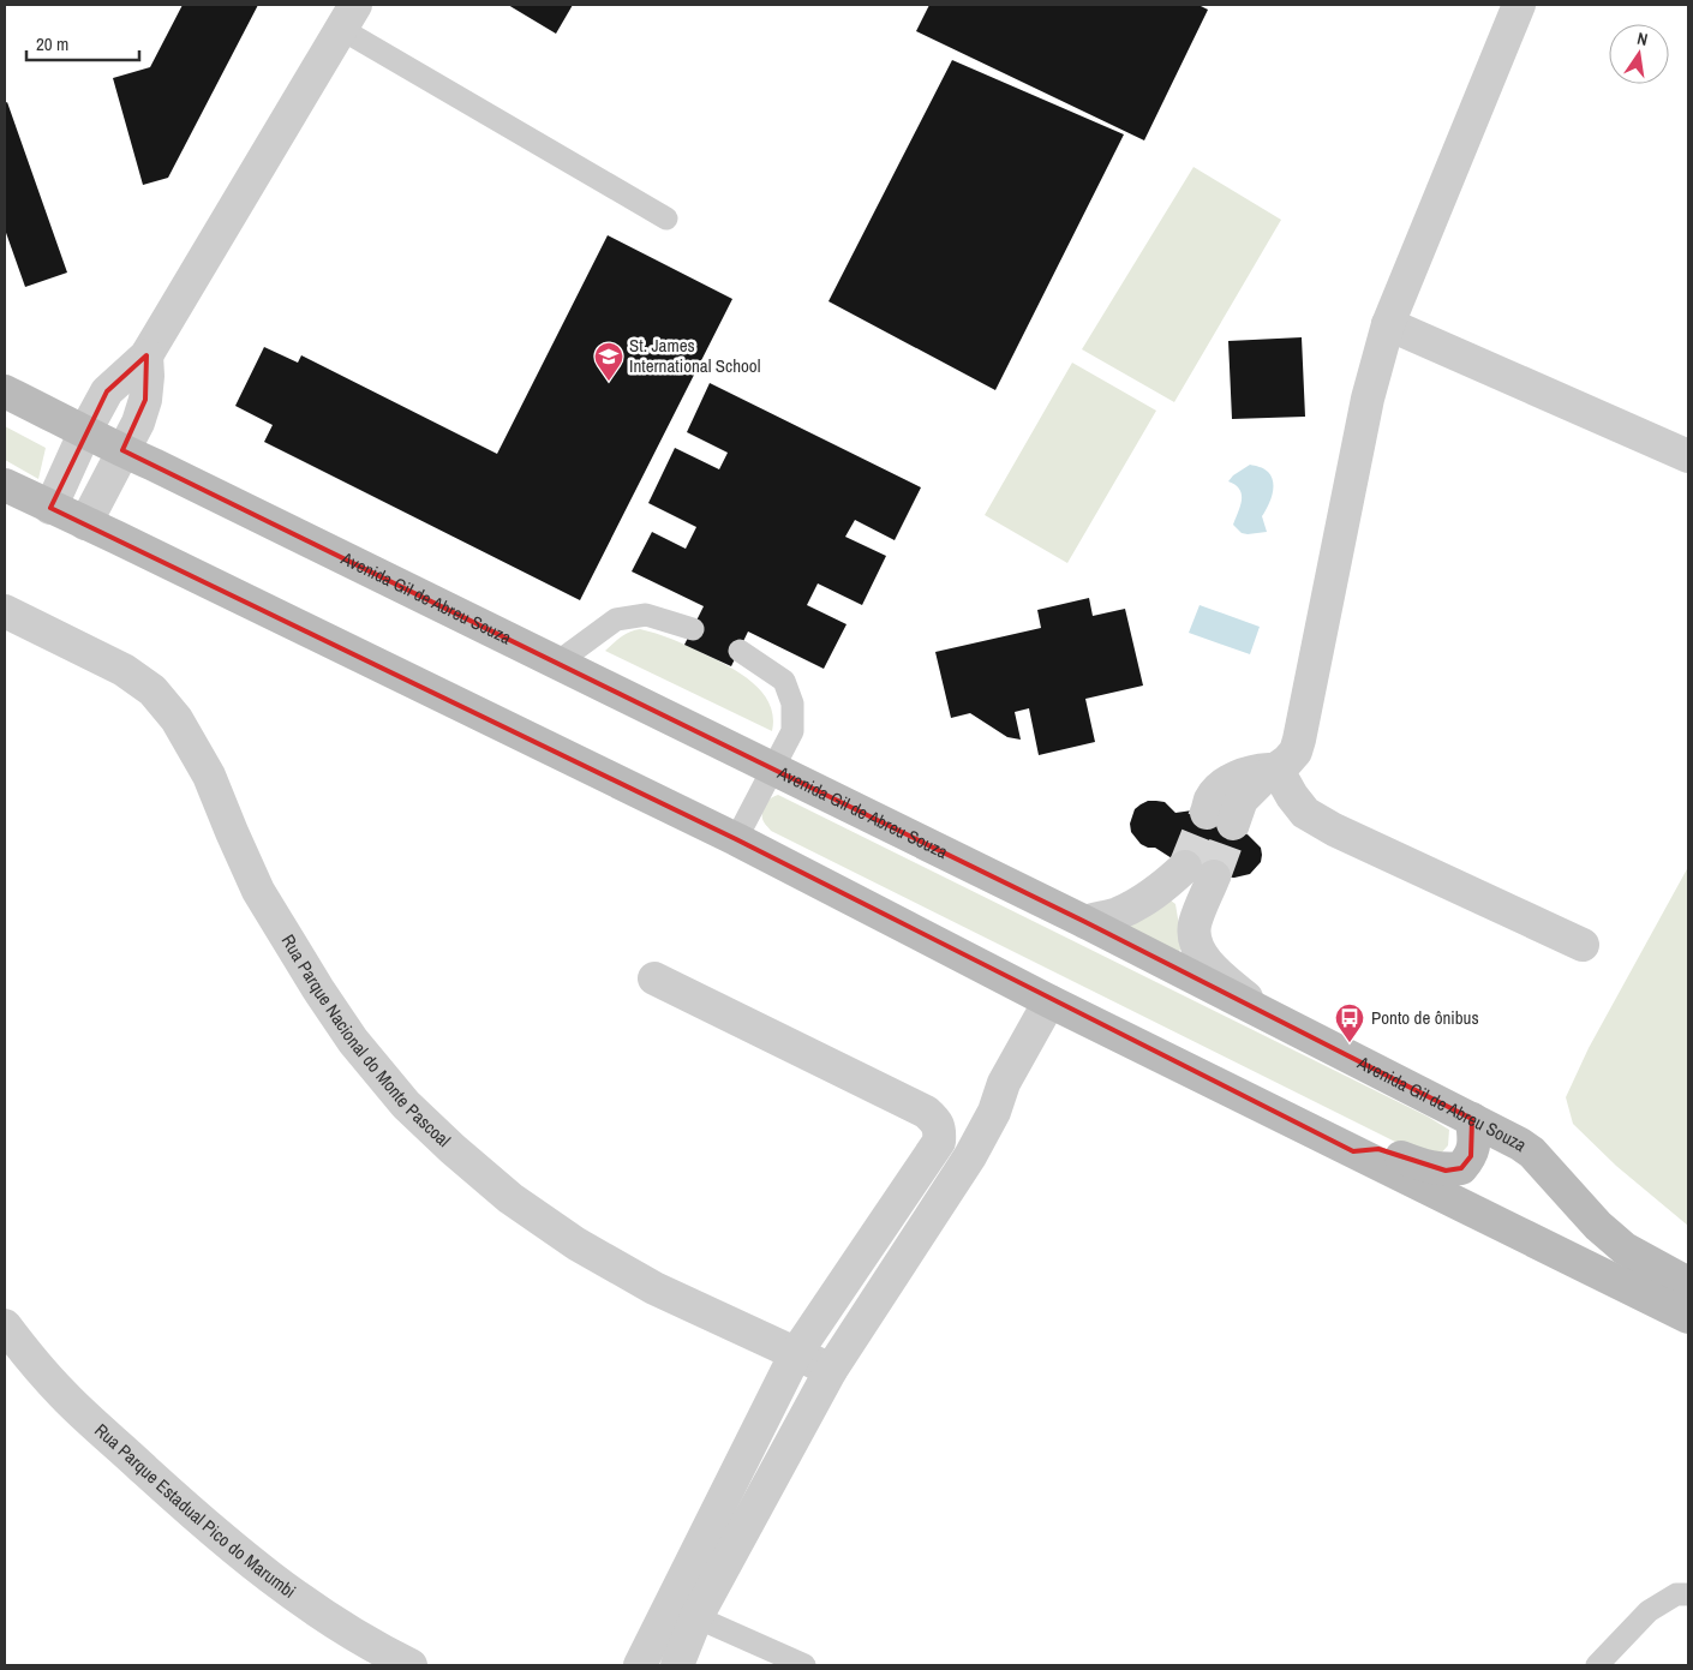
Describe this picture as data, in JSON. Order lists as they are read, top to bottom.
{
  "streets": {
    "street": ["Avenida Gil de Abreu Souza", "Rua Parque Nacional do Monte Pascoal", "Rua Parque Estadual Pico do Marumbi"]
  },
  "places": {
    "school or university": ["St. James International School"],
    "bus stop": ["Ponto de ônibus"]
  },
  "scale_bar": "20 m",
  "north": "top"
}
